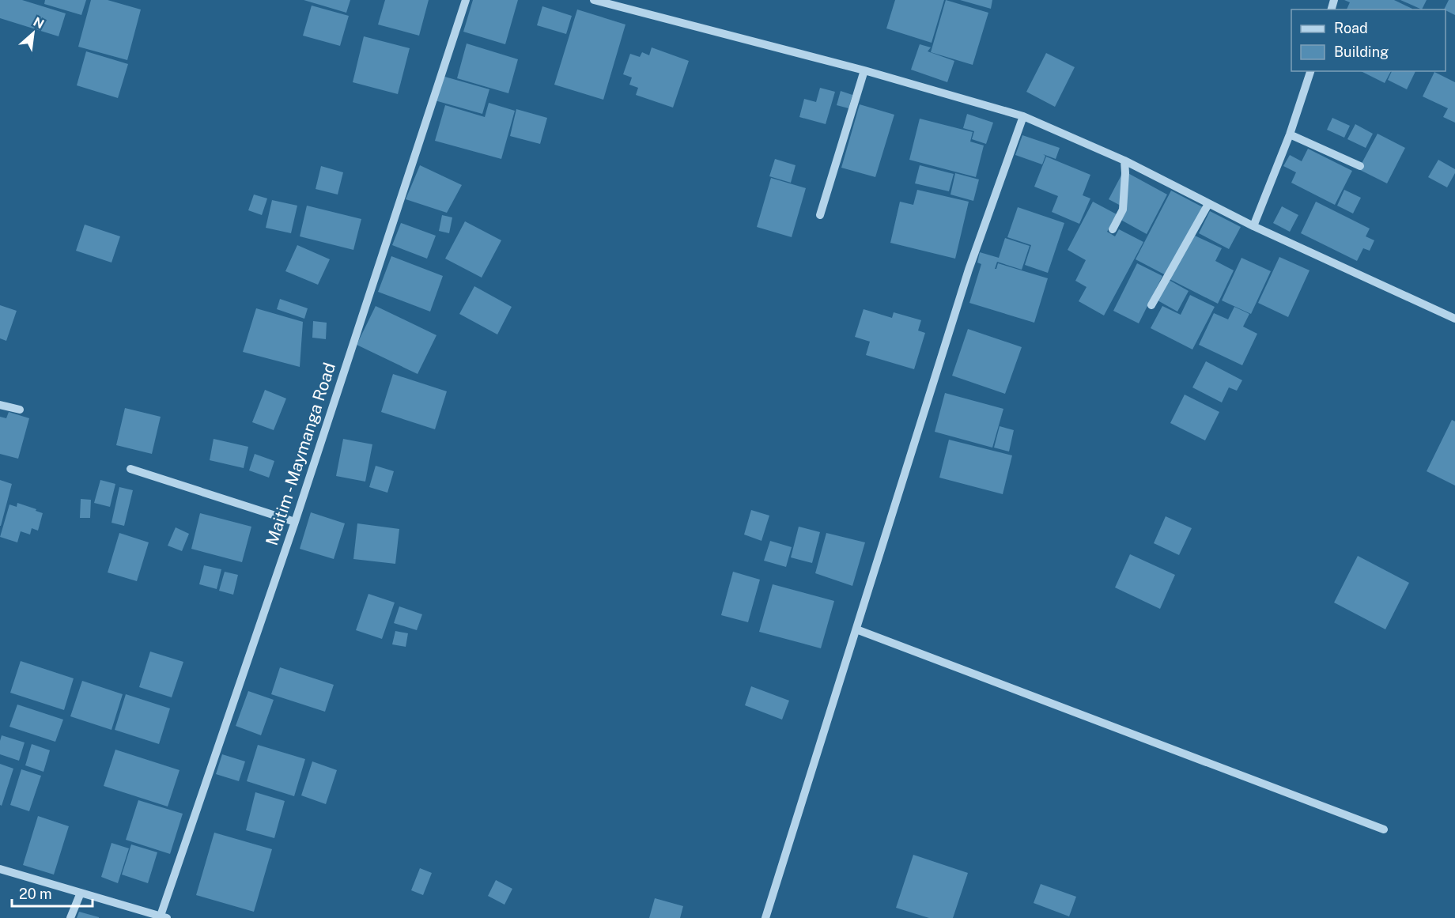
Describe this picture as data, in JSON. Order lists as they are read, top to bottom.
{
  "streets": {
    "street": ["Maitim - Maymanga Road"]
  },
  "legend": ["Road", "Building"],
  "scale_bar": "20 m",
  "north": "top right"
}
